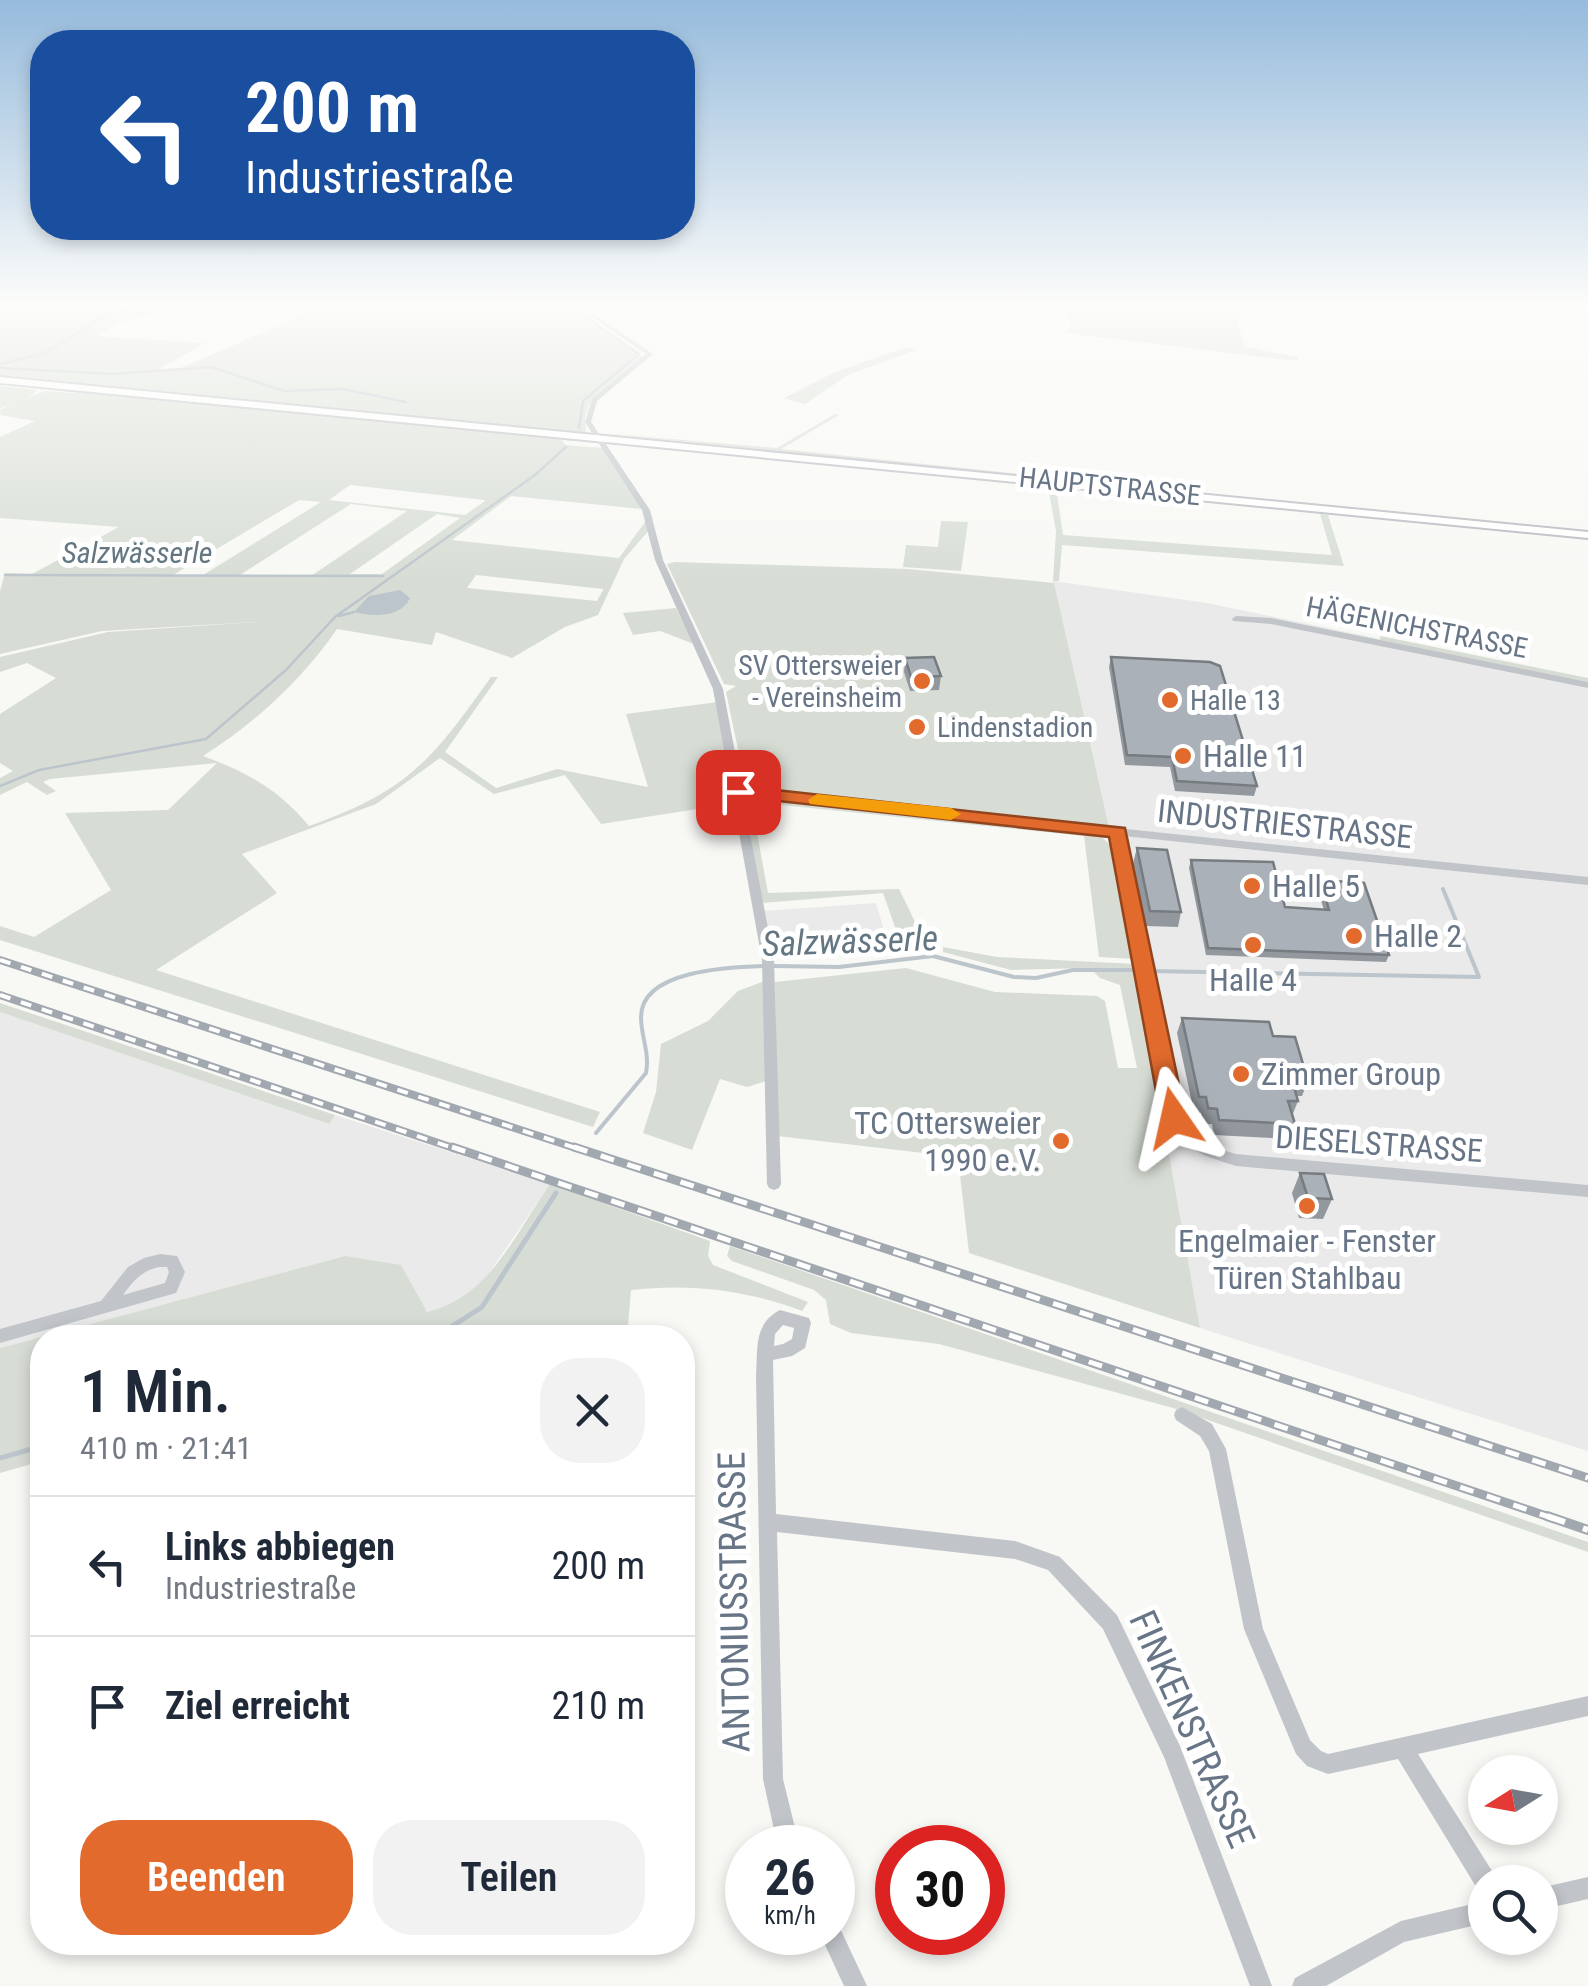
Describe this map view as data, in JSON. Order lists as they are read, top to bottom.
{
  "streets": {
    "street": [
      "HAUPTSTRASSE",
      "HÄGENICHSTRASSE",
      "INDUSTRIESTRASSE",
      "DIESELSTRASSE",
      "ANTONIUSSTRASSE",
      "FINKENSTRASSE"
    ]
  },
  "crossings": [
    ["INDUSTRIESTRASSE", "DIESELSTRASSE"],
    ["ANTONIUSSTRASSE", "FINKENSTRASSE"]
  ],
  "water": ["Salzwässerle"],
  "places": [
    "SV Ottersweier - Vereinsheim",
    "Halle 13",
    "Lindenstadion",
    "Halle 11",
    "Halle 5",
    "Halle 2",
    "Halle 4",
    "Zimmer Group",
    "TC Ottersweier 1990 e.V.",
    "Engelmaier - Fenster Türen Stahlbau"
  ],
  "north": "left",
  "page": {
    "turn": ["200 m", "Industriestraße"],
    "heading": ["1 Min.", "410 m · 21:41"],
    "list": [
      {
        "name": "Links abbiegen",
        "note": "Industriestraße",
        "value": "200 m"
      },
      {
        "name": "Ziel erreicht",
        "value": "210 m"
      }
    ],
    "buttons": ["Beenden", "Teilen"],
    "speed": "26 km/h",
    "limit": "30"
  }
}
